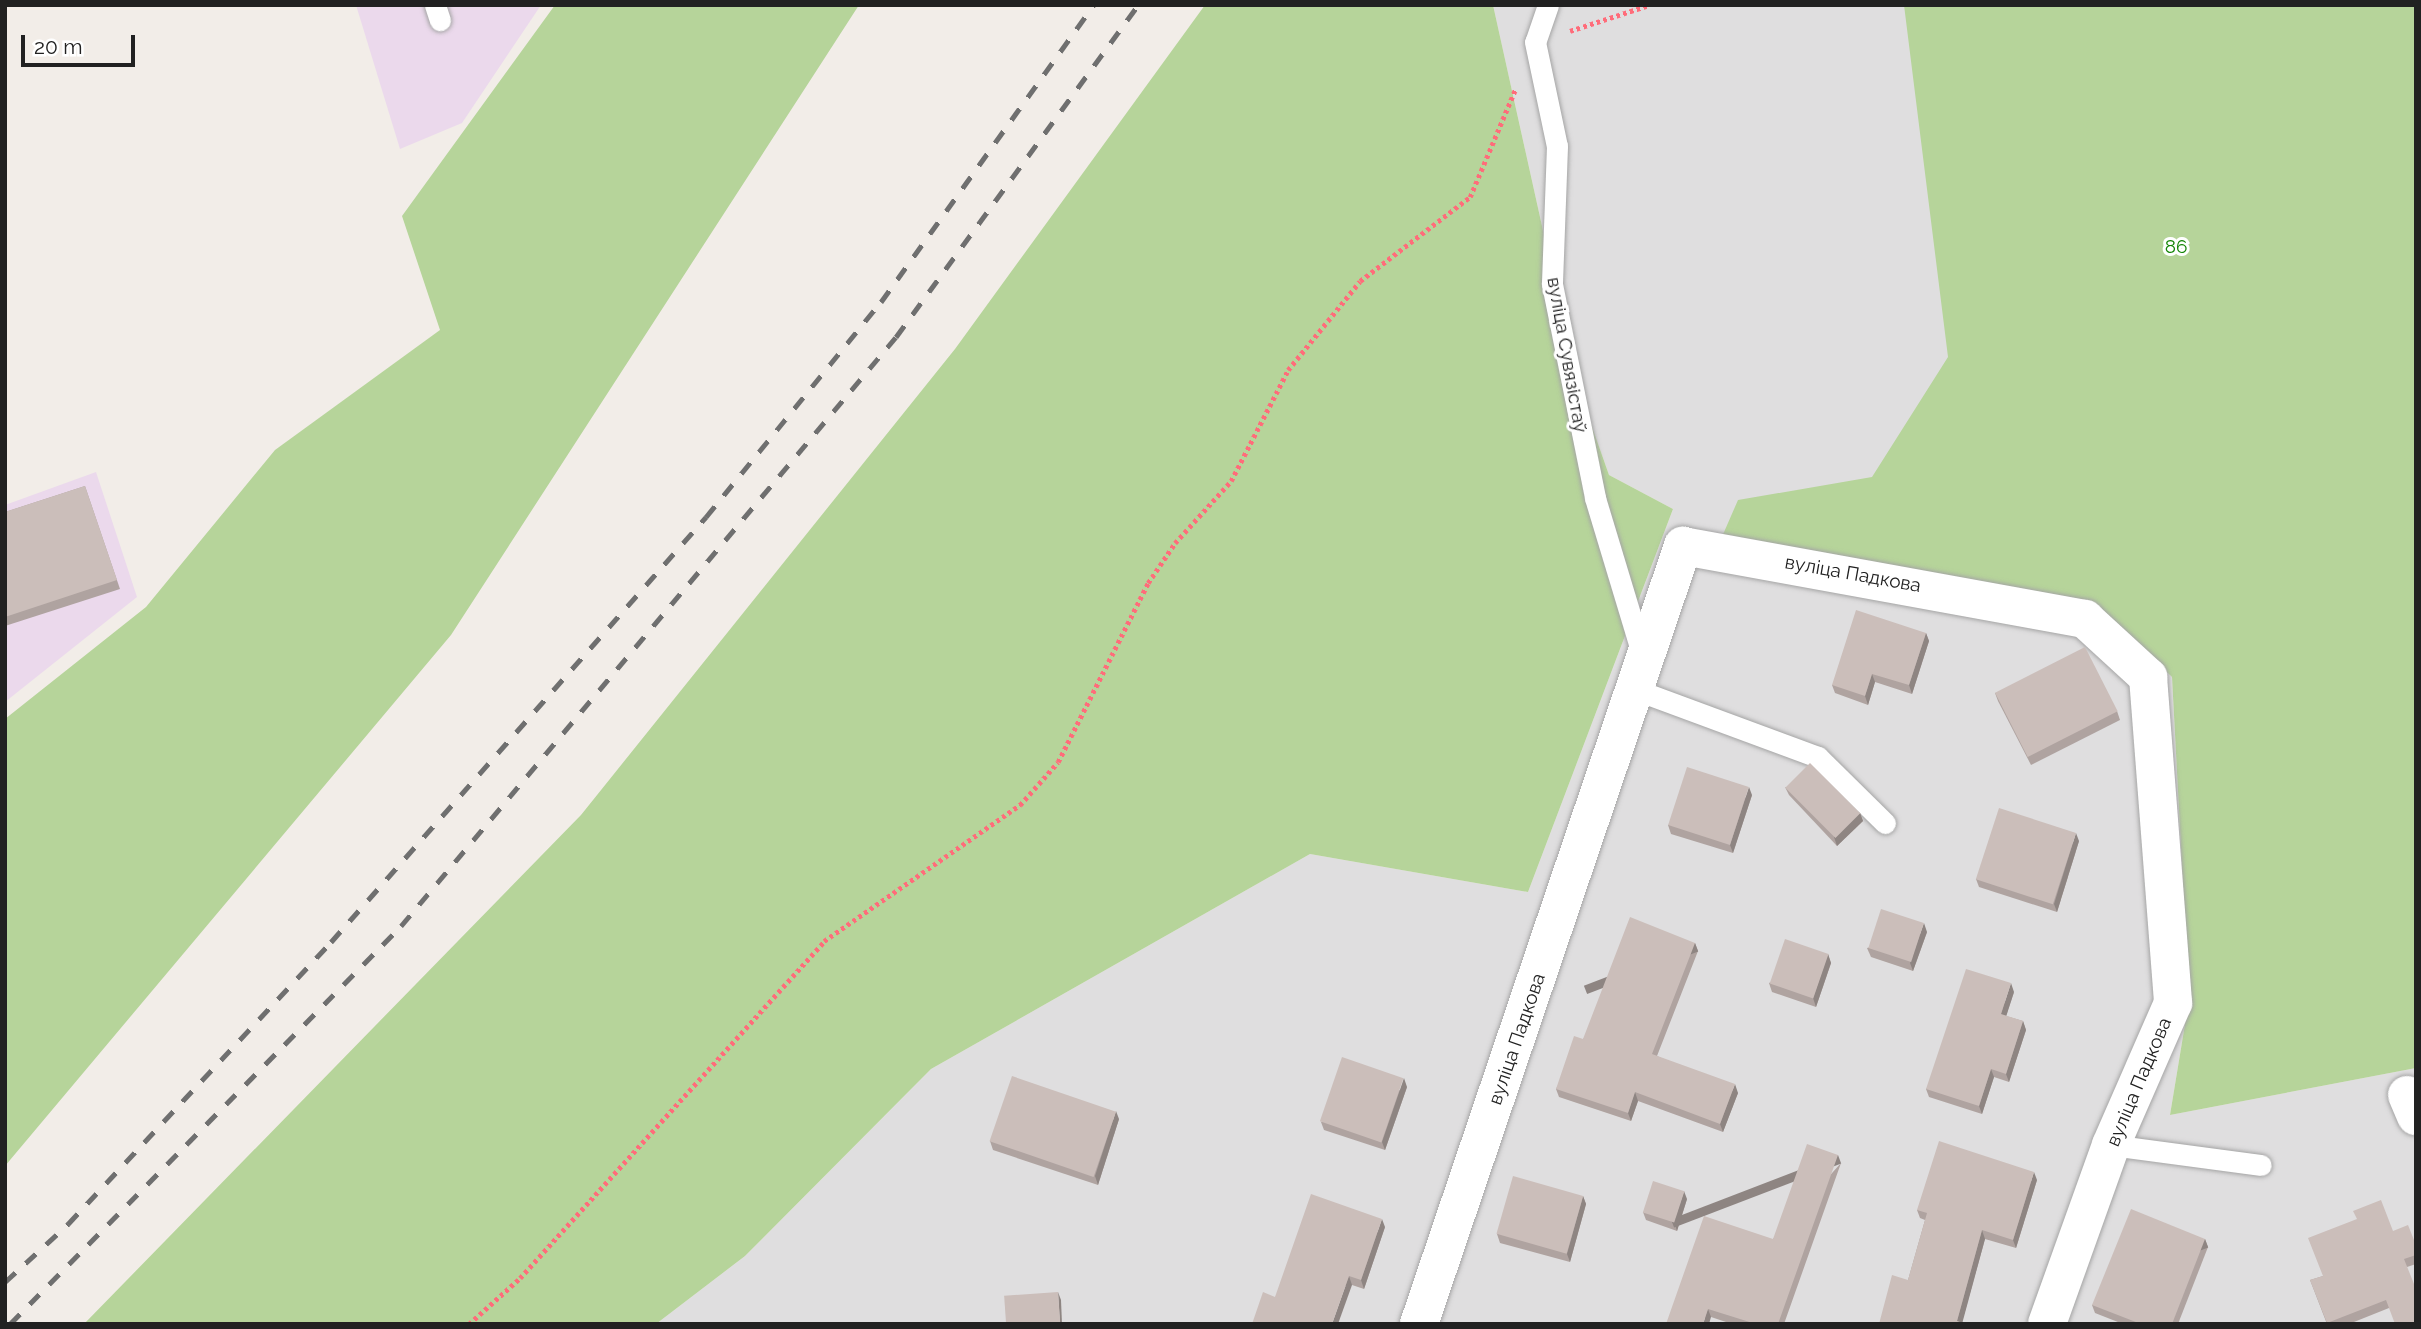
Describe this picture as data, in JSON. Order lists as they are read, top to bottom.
{
  "streets": {
    "street": ["вуліца Падкова"],
    "lane": ["вуліца Сувязістаў"]
  },
  "crossings": [
    ["вуліца Сувязістаў", "вуліца Падкова"]
  ],
  "parks": ["86"],
  "scale_bar": "20 m"
}
